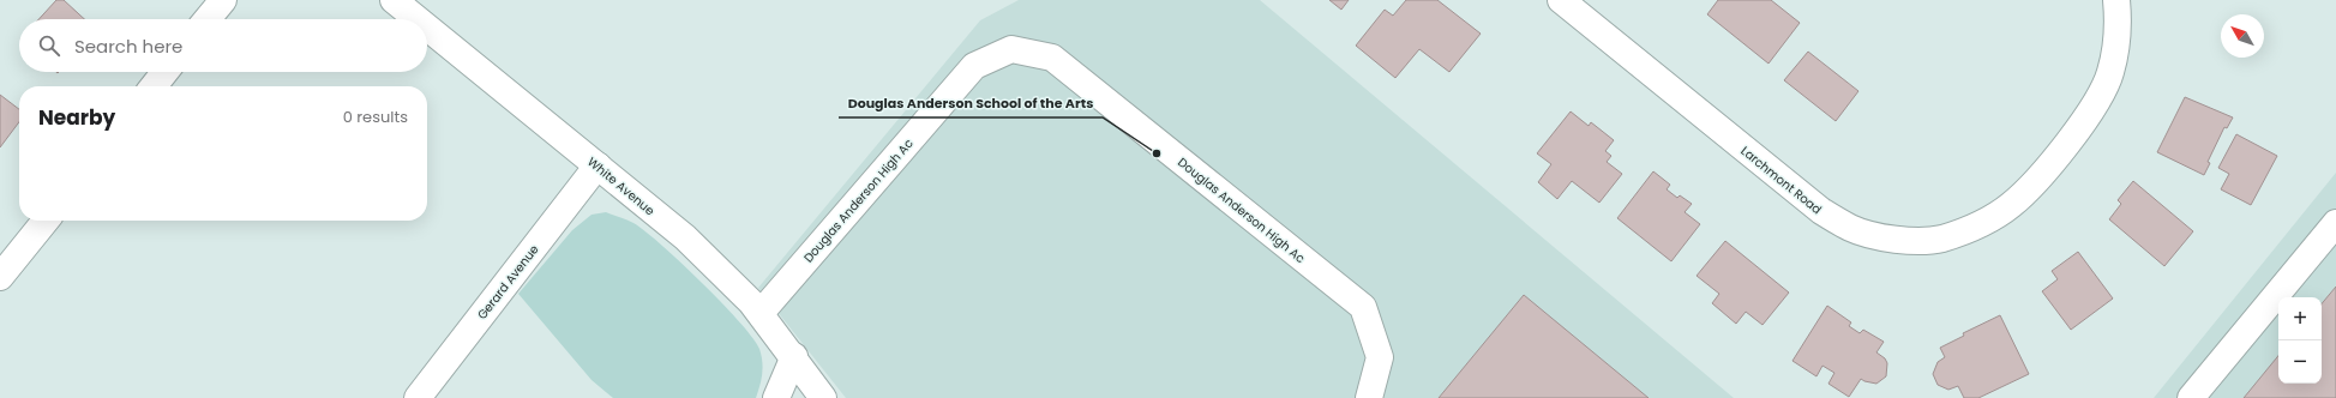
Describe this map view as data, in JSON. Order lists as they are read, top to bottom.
{
  "streets": {
    "street": [
      "Larchmont Road",
      "White Avenue",
      "Douglas Anderson High Ac",
      "Gerard Avenue"
    ]
  },
  "crossings": [
    ["White Avenue", "Douglas Anderson High Ac"],
    ["White Avenue", "Gerard Avenue"]
  ],
  "places": ["Douglas Anderson School of the Arts"],
  "north": "top left",
  "page": {
    "search": "Search here",
    "heading": ["Nearby", "0 results"],
    "map_buttons": ["+", "−"]
  }
}
